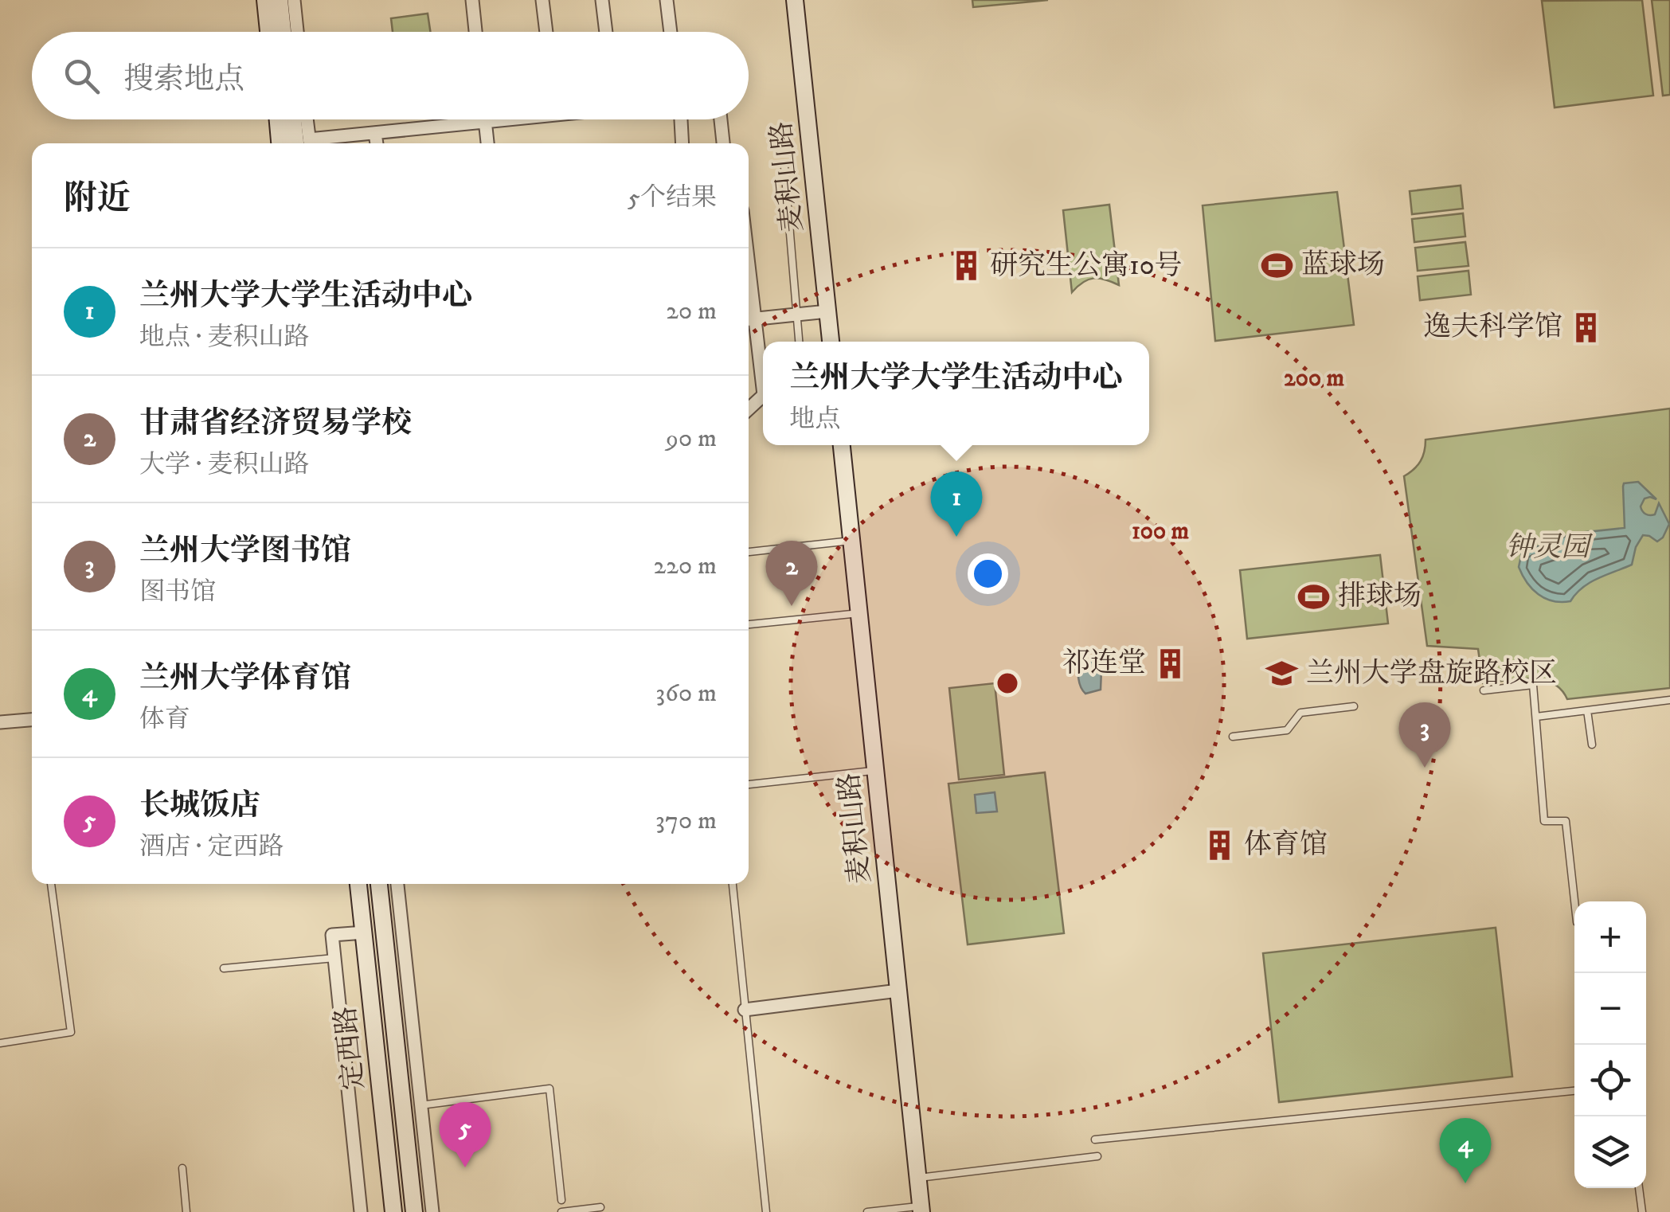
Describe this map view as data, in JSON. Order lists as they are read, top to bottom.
{
  "streets": {
    "street": ["麦积山路", "定西路"]
  },
  "parks": ["钟灵园"],
  "places": {
    "sports": ["蓝球场", "排球场"],
    "building": [
      "研究生公寓10号",
      "逸夫科学馆",
      "祁连堂",
      "体育馆"
    ],
    "school or university": ["兰州大学盘旋路校区"]
  },
  "page": {
    "search": "搜索地点",
    "heading": ["附近", "5个结果"],
    "list": [
      {
        "mark": "1",
        "name": "兰州大学大学生活动中心",
        "note": "地点 · 麦积山路",
        "value": "20 m"
      },
      {
        "mark": "2",
        "name": "甘肃省经济贸易学校",
        "note": "大学 · 麦积山路",
        "value": "90 m"
      },
      {
        "mark": "3",
        "name": "兰州大学图书馆",
        "note": "图书馆",
        "value": "220 m"
      },
      {
        "mark": "4",
        "name": "兰州大学体育馆",
        "note": "体育",
        "value": "360 m"
      },
      {
        "mark": "5",
        "name": "长城饭店",
        "note": "酒店 · 定西路",
        "value": "370 m"
      }
    ],
    "popup": ["兰州大学大学生活动中心", "地点"],
    "pins": [
      "1",
      "2",
      "3",
      "5",
      "4"
    ],
    "map_buttons": ["+", "−"]
  },
  "rings": ["200 m", "100 m"]
}
